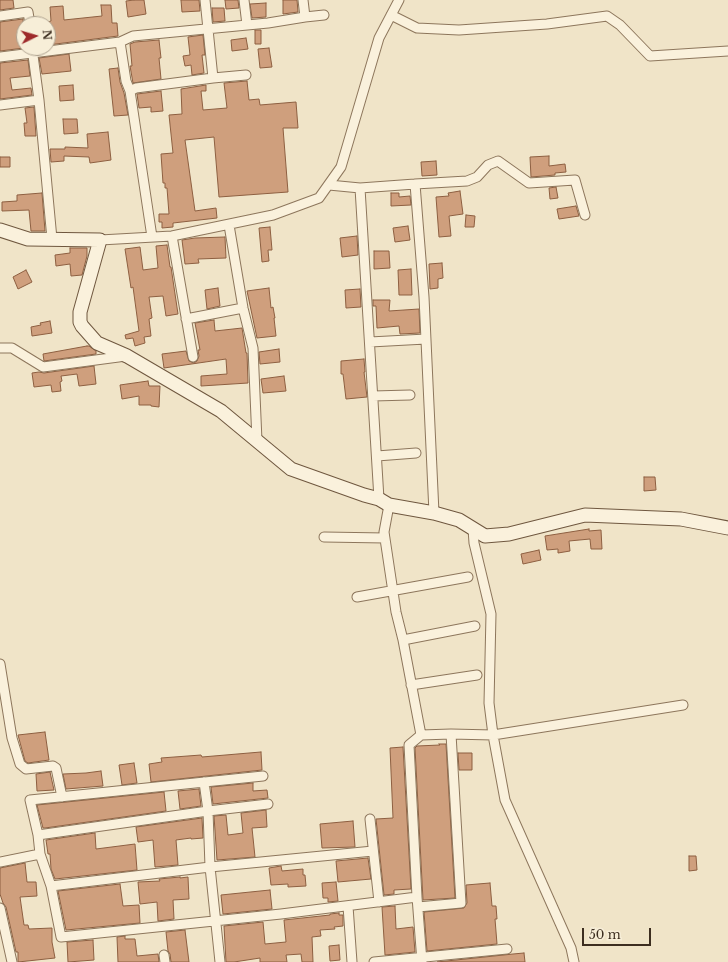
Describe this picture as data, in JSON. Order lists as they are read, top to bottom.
{
  "scale_bar": "50 m",
  "north": "right"
}
